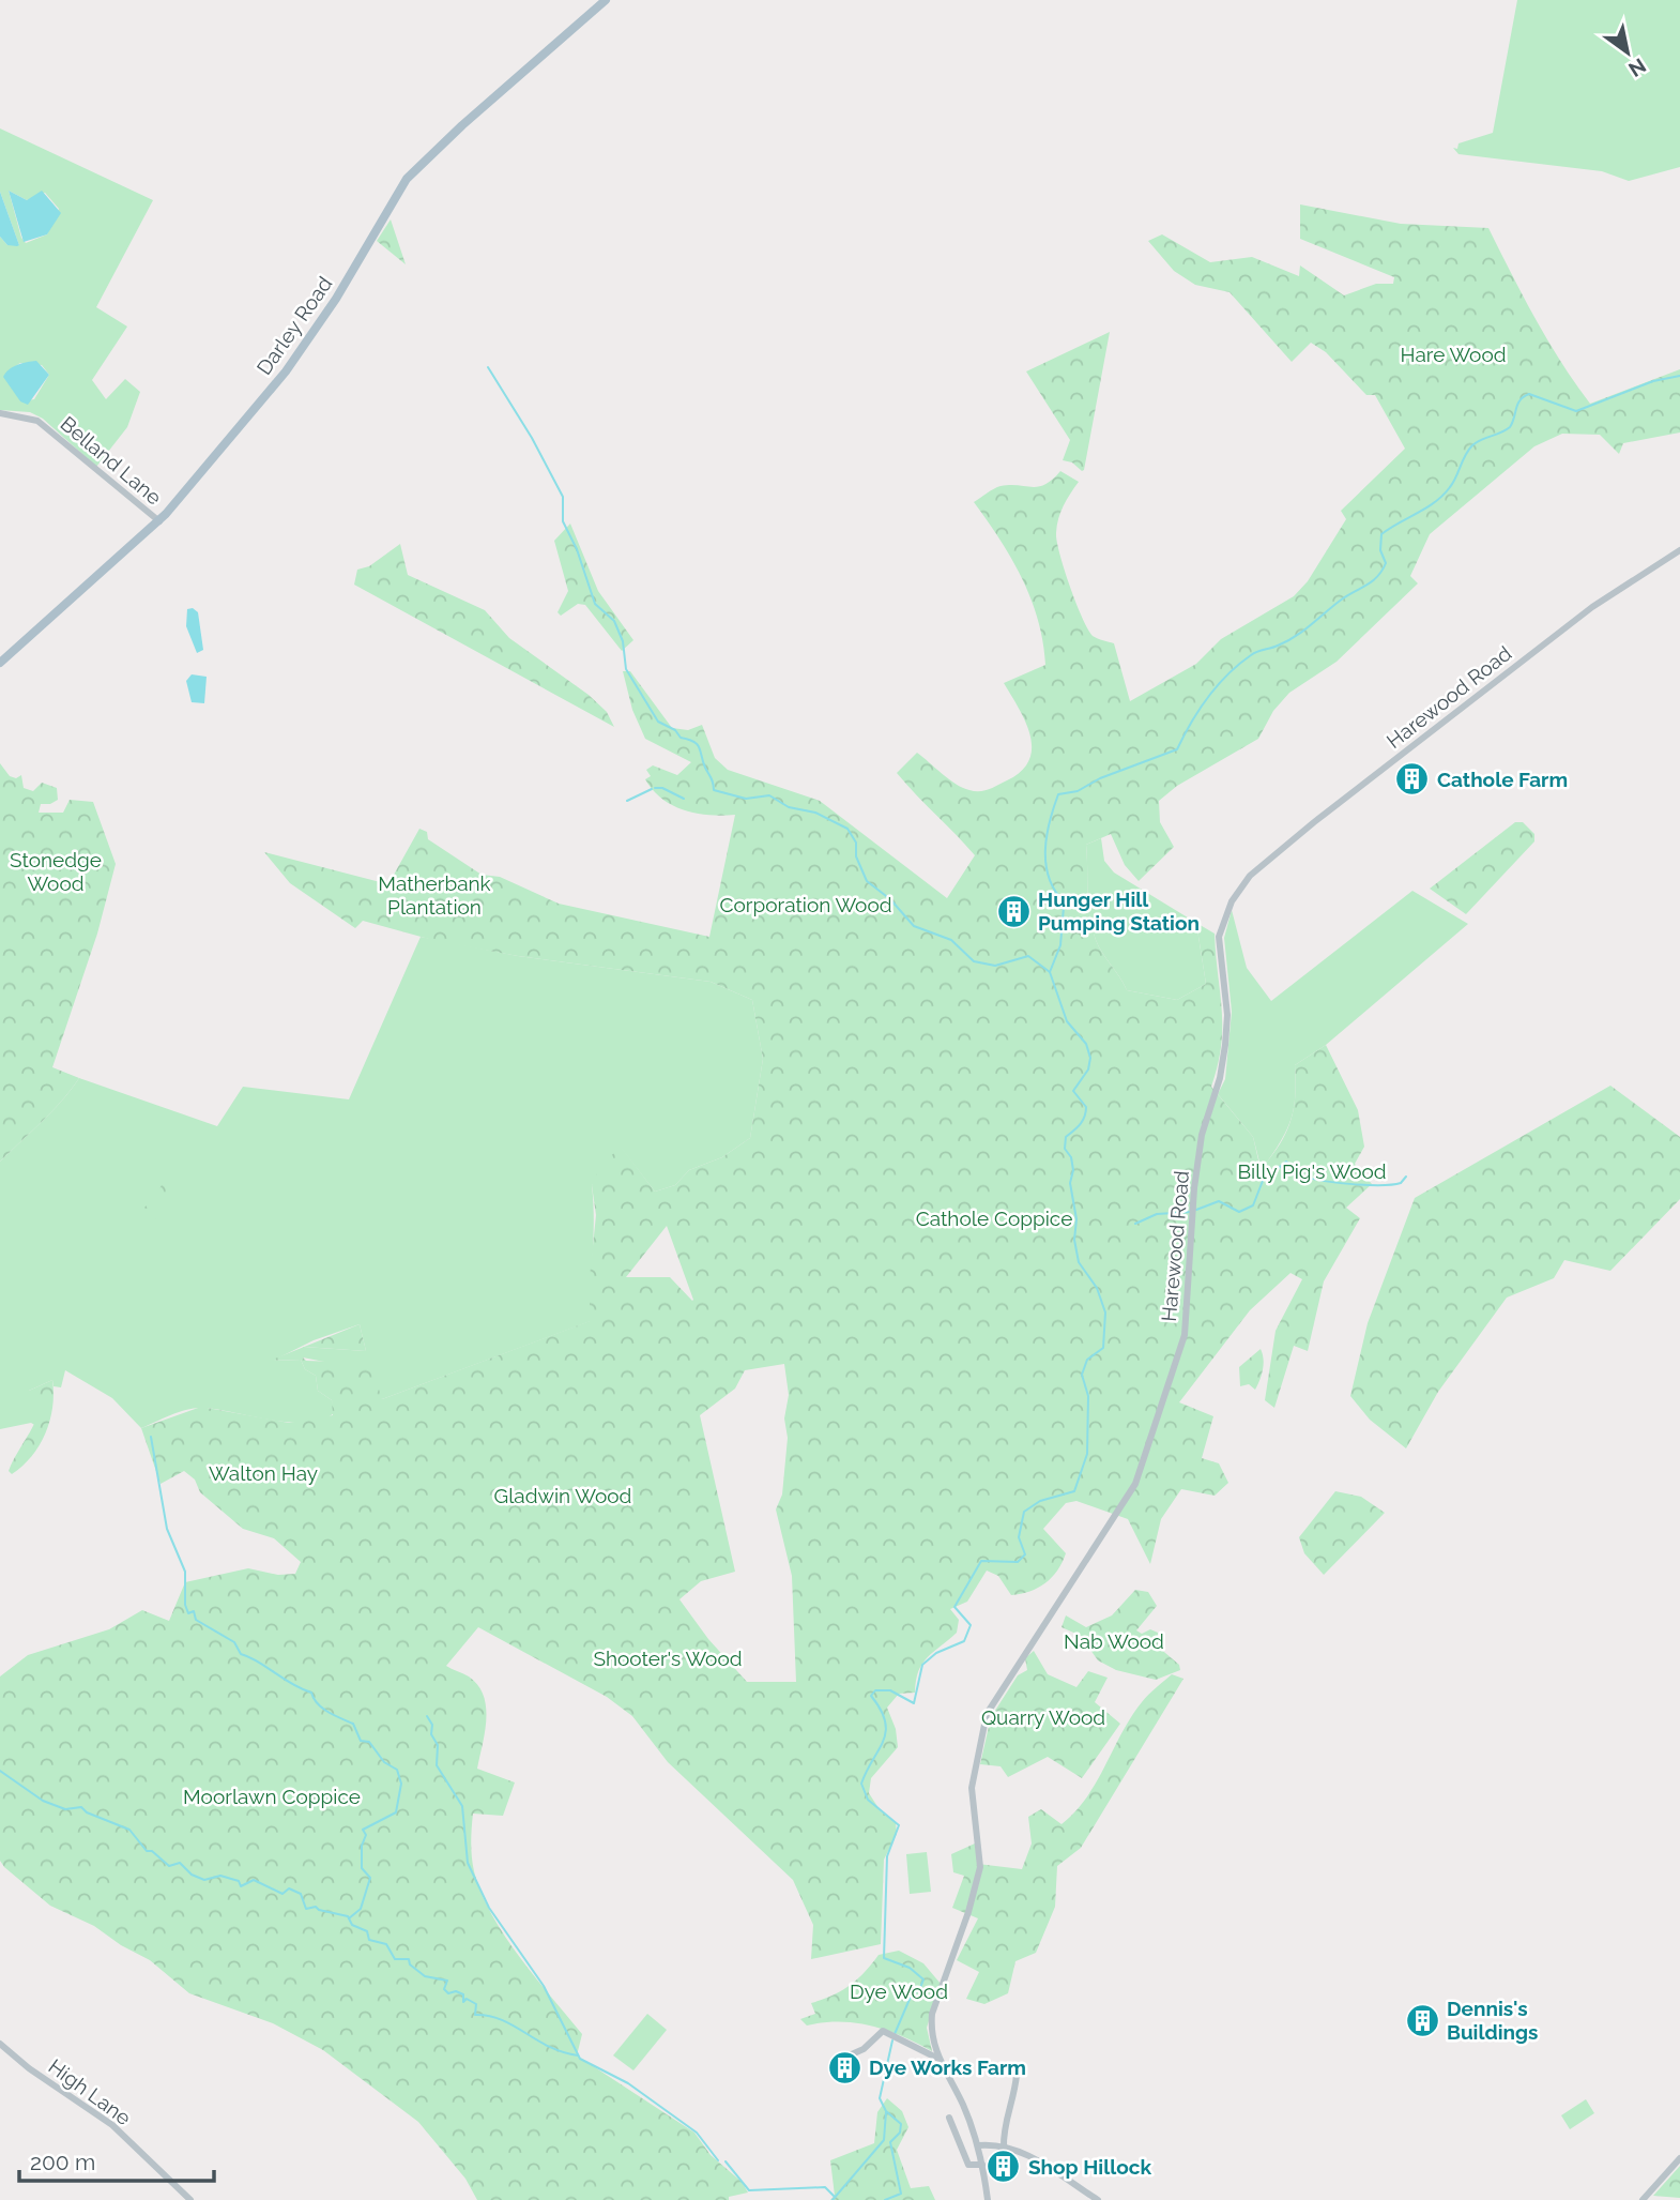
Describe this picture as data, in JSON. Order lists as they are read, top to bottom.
{
  "streets": {
    "main road": ["Darley Road"],
    "street": ["Belland Lane", "Harewood Road", "High Lane"]
  },
  "crossings": [
    ["Darley Road", "Belland Lane"]
  ],
  "parks": [
    "Hare Wood",
    "Stonedge Wood",
    "Matherbank Plantation",
    "Corporation Wood",
    "Billy Pig's Wood",
    "Cathole Coppice",
    "Walton Hay",
    "Gladwin Wood",
    "Nab Wood",
    "Shooter's Wood",
    "Quarry Wood",
    "Moorlawn Coppice",
    "Dye Wood"
  ],
  "places": {
    "building": [
      "Cathole Farm",
      "Hunger Hill Pumping Station",
      "Dennis's Buildings",
      "Dye Works Farm",
      "Shop Hillock"
    ]
  },
  "scale_bar": "200 m",
  "north": "bottom right"
}
